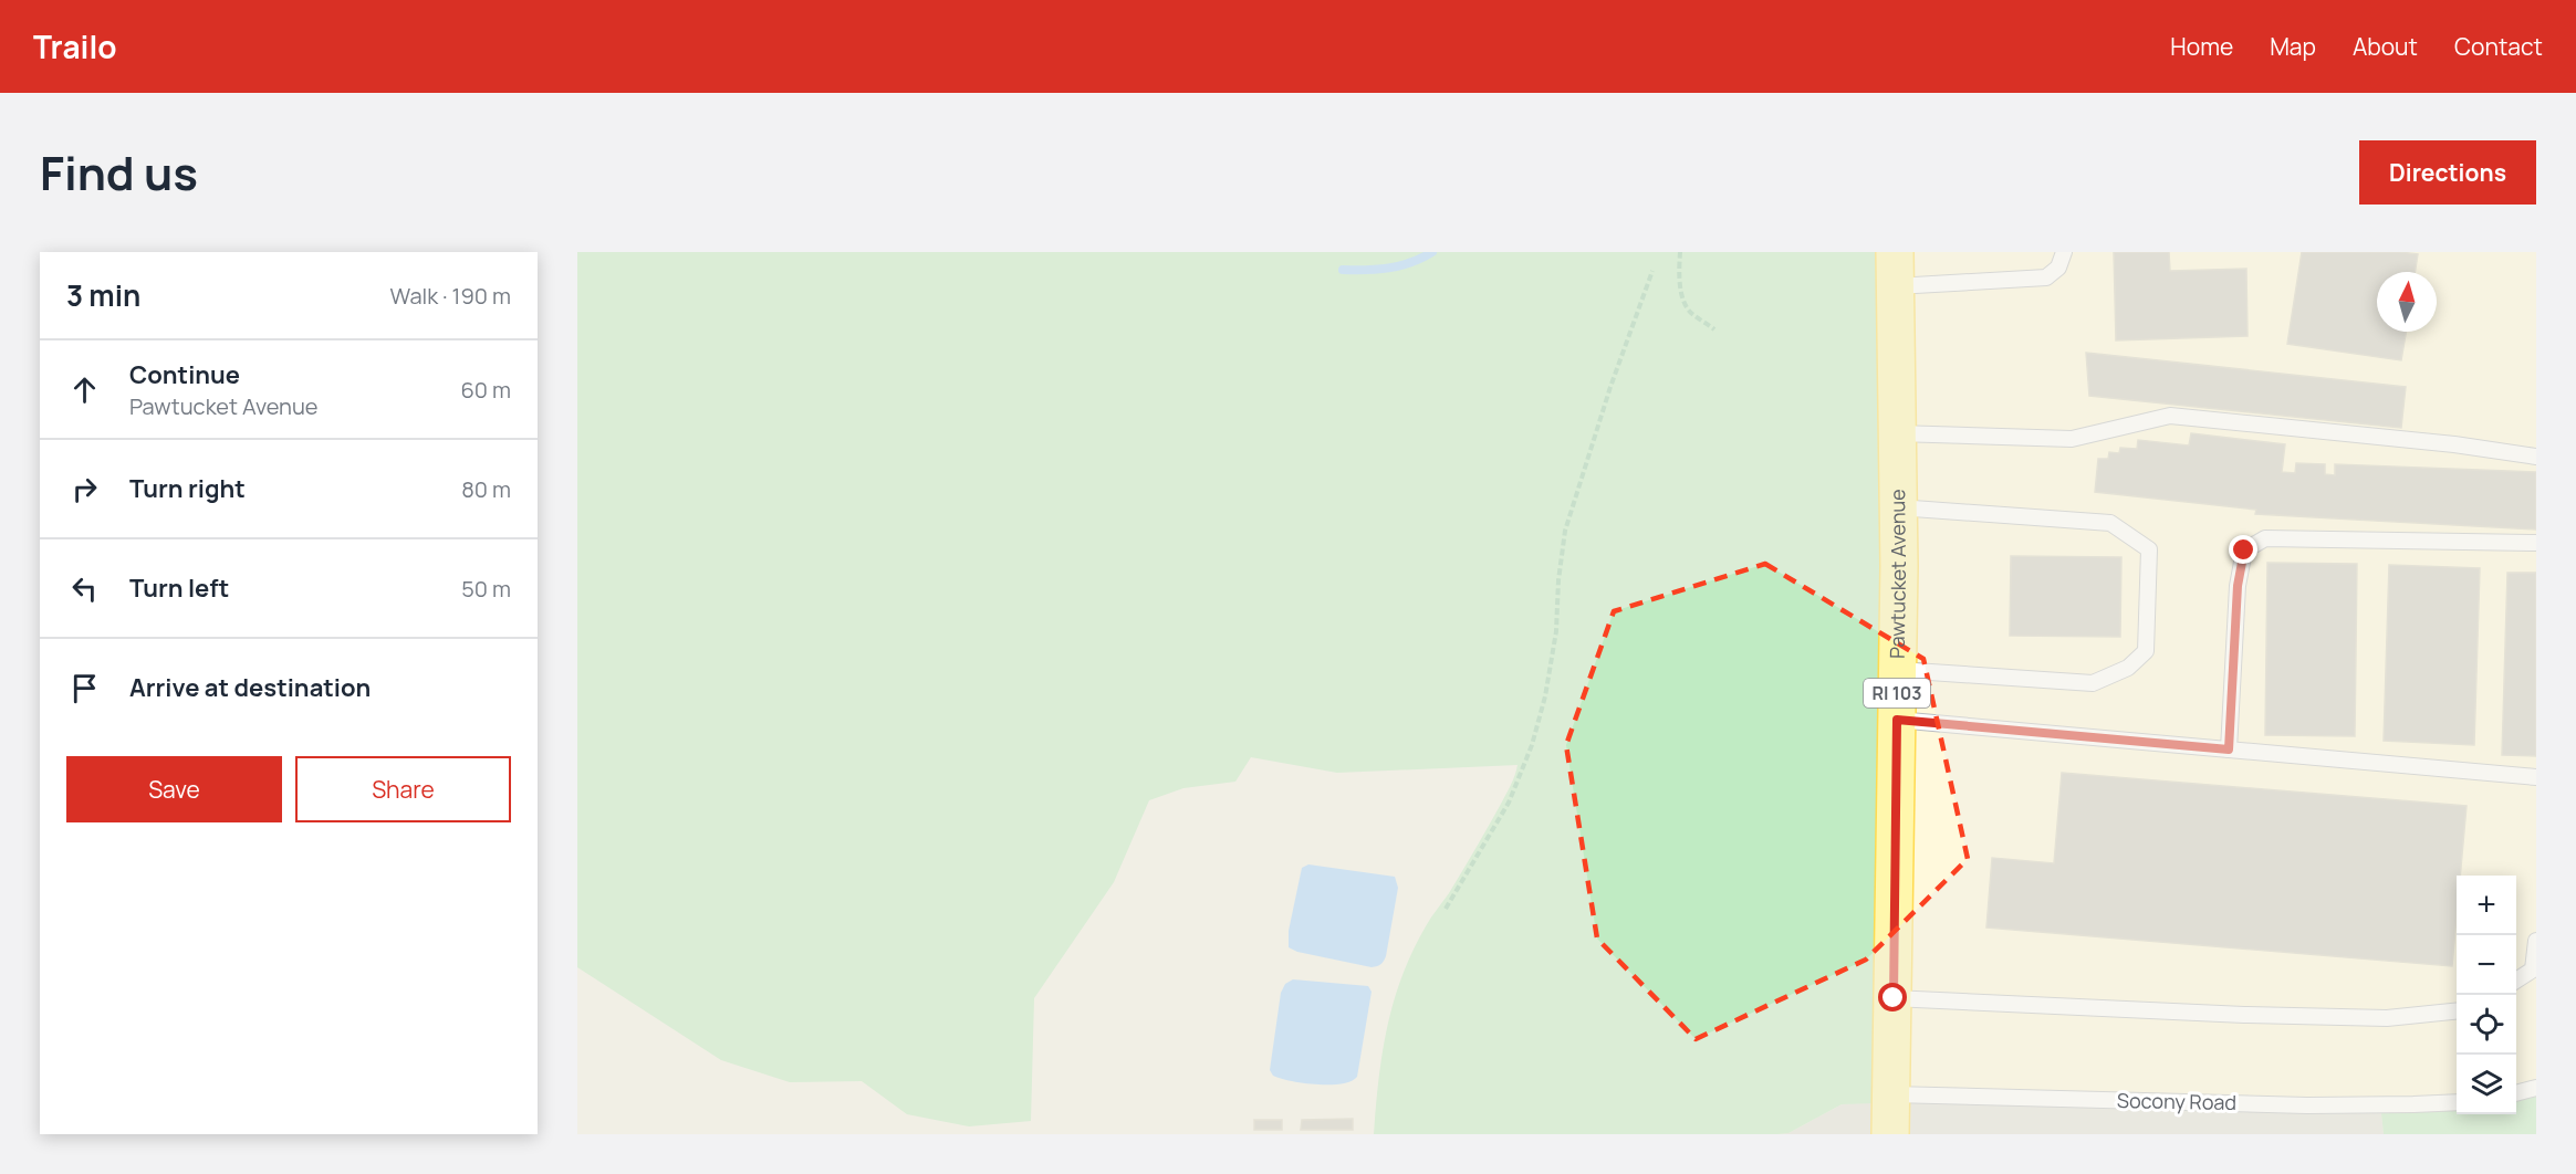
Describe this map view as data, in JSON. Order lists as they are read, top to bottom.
{
  "streets": {
    "main road": ["Pawtucket Avenue", "RI 103"],
    "lane": ["Socony Road"]
  },
  "crossings": [
    ["Pawtucket Avenue", "Socony Road"]
  ],
  "north": "top",
  "page": {
    "header": "Trailo",
    "nav": [
      "Home",
      "Map",
      "About",
      "Contact"
    ],
    "title": "Find us",
    "buttons": [
      "Directions",
      ["Save", "Share"]
    ],
    "heading": ["3 min", "Walk · 190 m"],
    "list": [
      ["Continue", "Pawtucket Avenue", "60 m"],
      ["Turn right", "80 m"],
      ["Turn left", "50 m"],
      "Arrive at destination"
    ],
    "map_buttons": ["+", "−"]
  }
}
